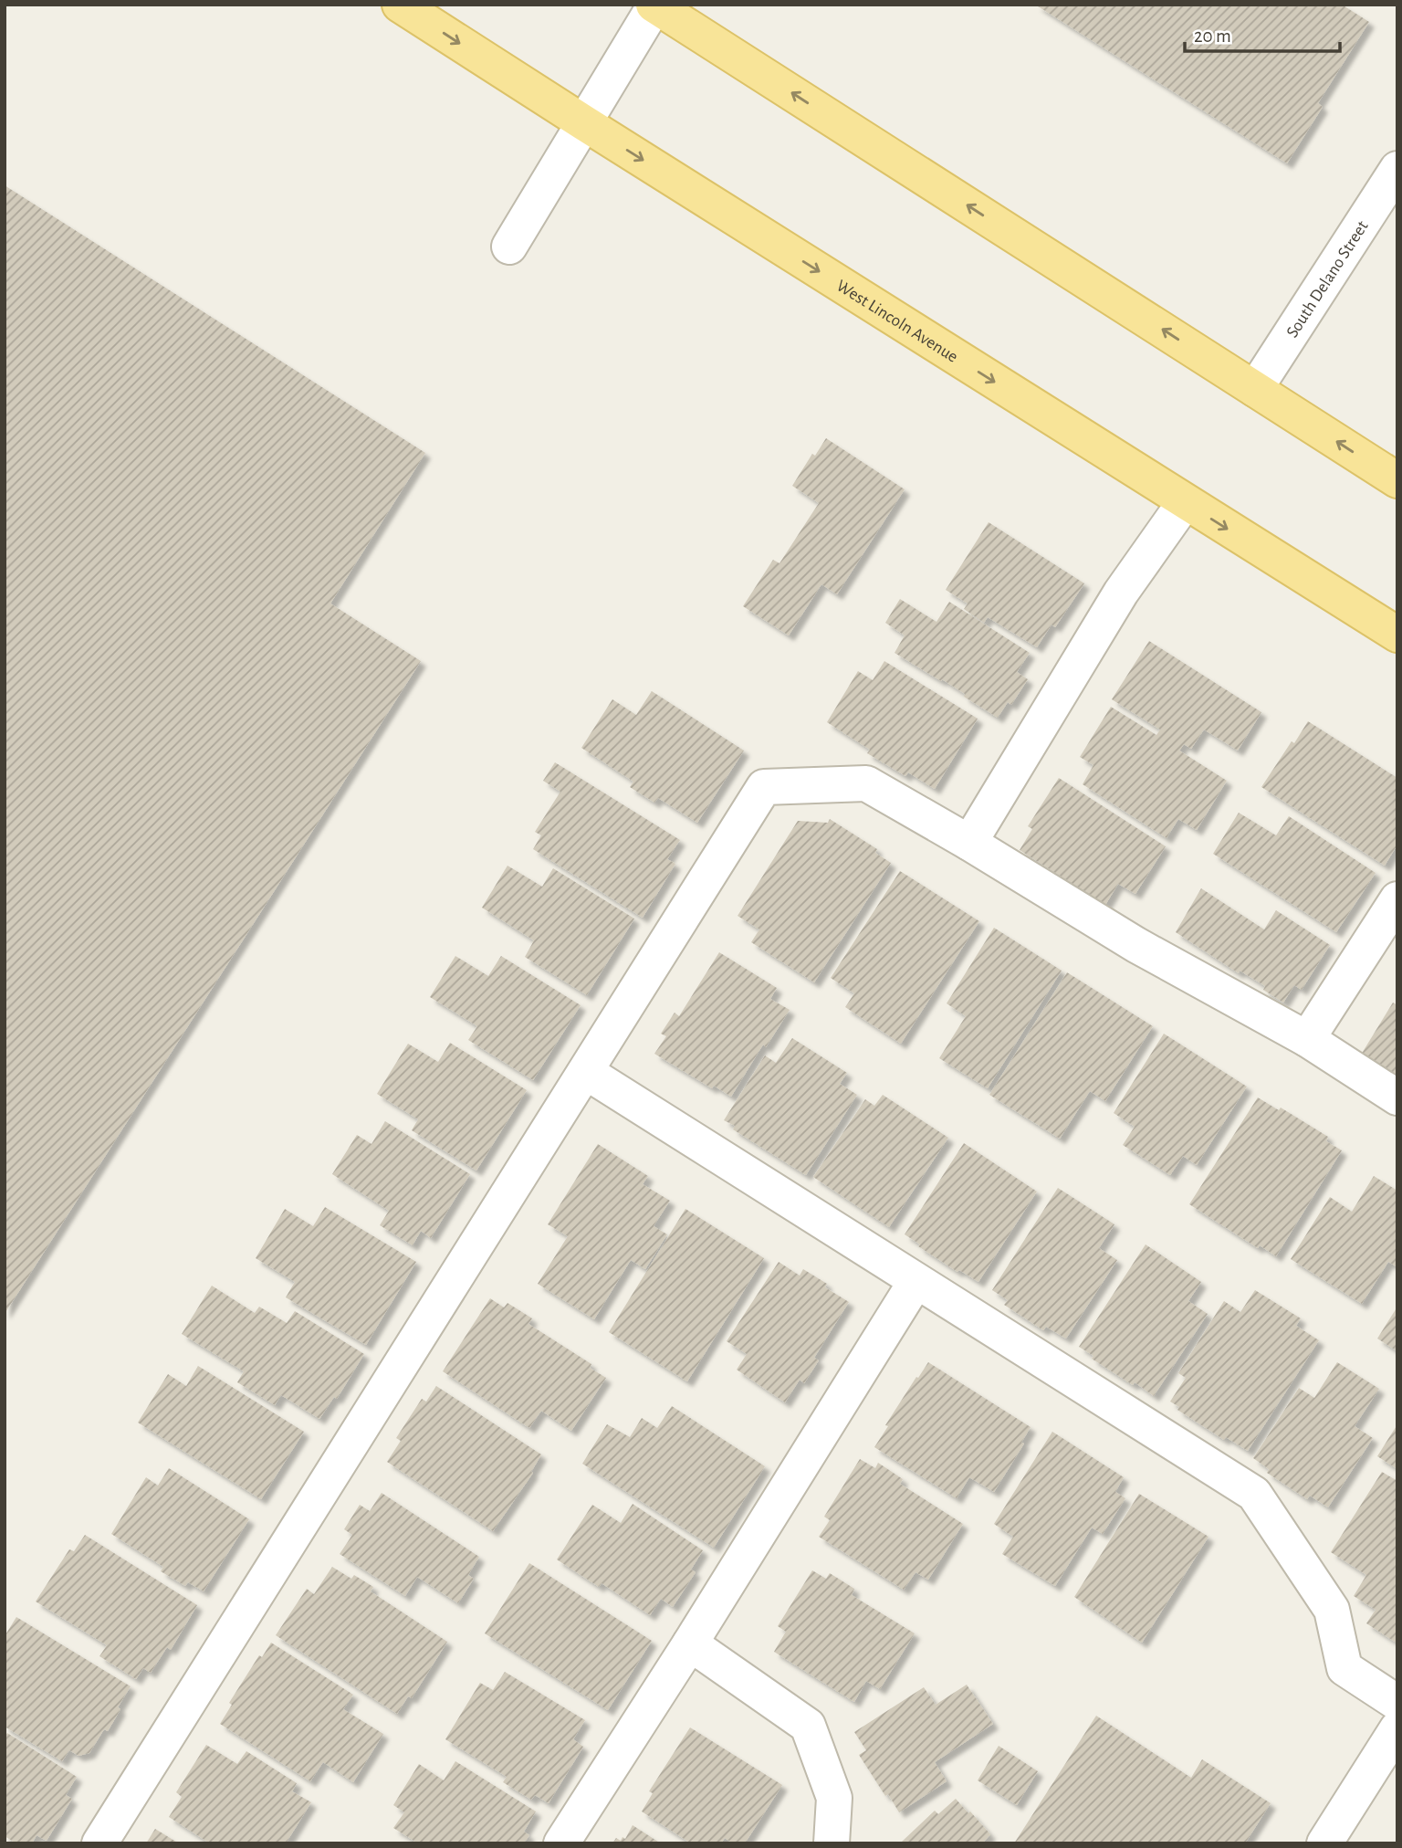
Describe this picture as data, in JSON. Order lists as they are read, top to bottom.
{
  "streets": {
    "main road": ["West Lincoln Avenue"],
    "street": ["South Delano Street"]
  },
  "scale_bar": "20 m"
}
